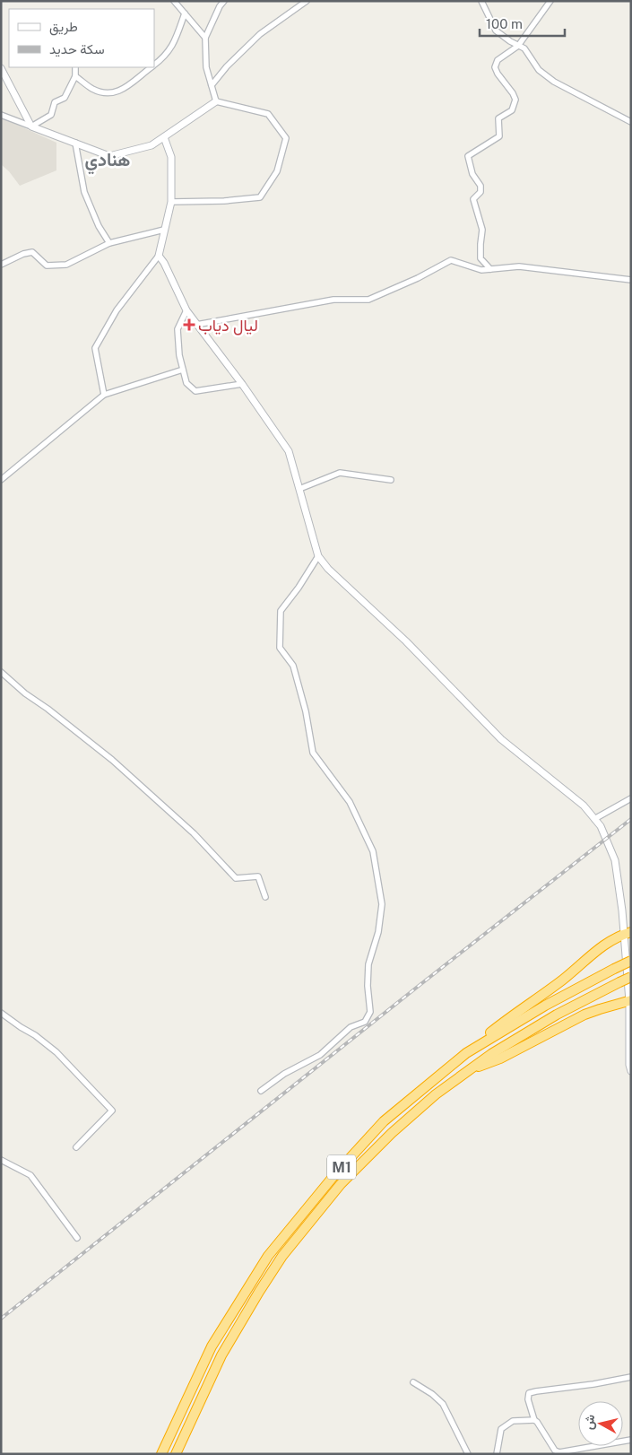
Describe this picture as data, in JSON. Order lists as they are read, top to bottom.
{
  "streets": {
    "highway": ["M1"]
  },
  "districts": ["هنادي"],
  "places": {
    "health": ["ليال دياب"]
  },
  "legend": ["طريق", "سكة حديد"],
  "scale_bar": "100 m",
  "north": "left"
}
